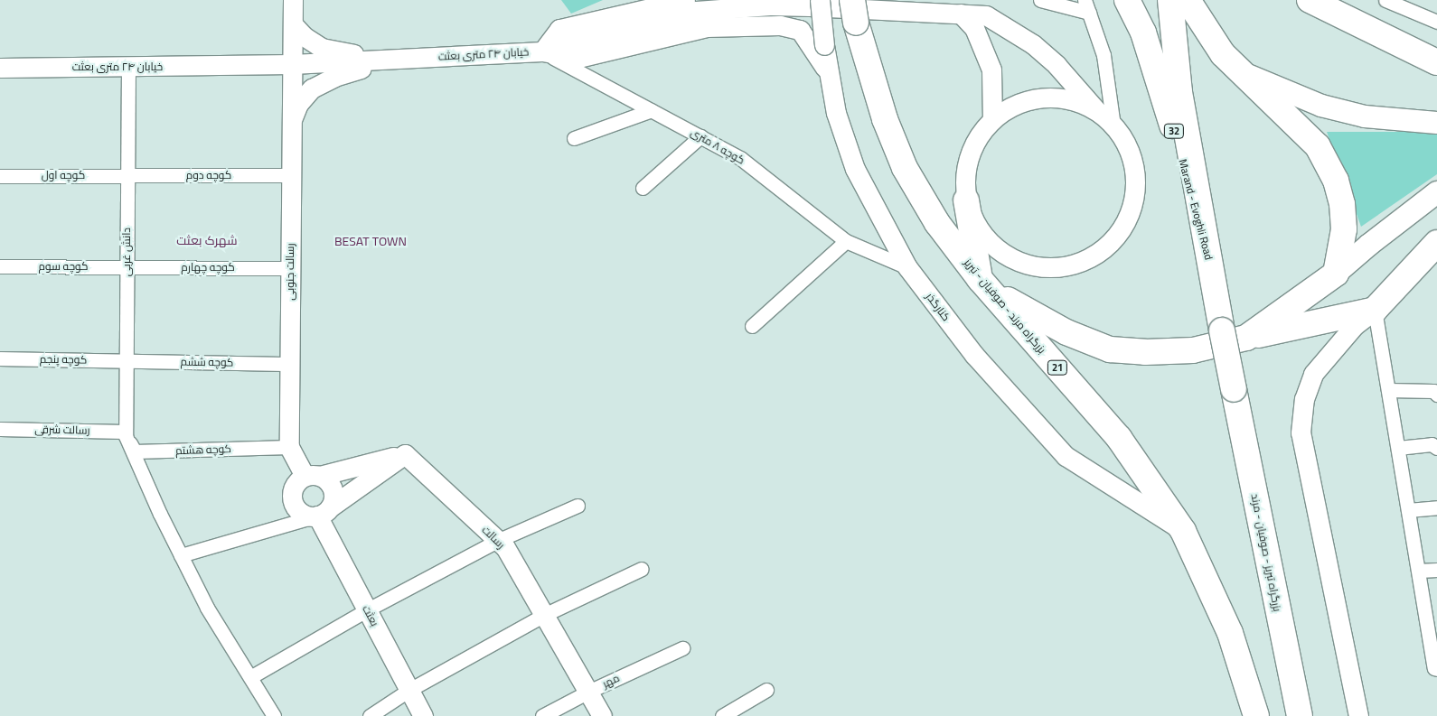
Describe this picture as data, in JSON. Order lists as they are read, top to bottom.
{
  "streets": {
    "highway": [
      "32",
      "Marand - Evoghli Road",
      "بزرگراه مرند - صوفیان - تبریز",
      "21",
      "بزرگراه تبریز - صوفیان - مرند"
    ],
    "street": [
      "خیابان ۲۴ متری بعثت",
      "کوچه ۸ متری",
      "کوچه اول",
      "کوچه دوم",
      "دانش غربی",
      "کوچه سوم",
      "کوچه چهارم",
      "رسالت جنوبی",
      "کنارگذر",
      "کوچه پنجم",
      "کوچه ششم",
      "رسالت شرقی",
      "کوچه هشتم",
      "رسالت",
      "بعثت",
      "مهر"
    ]
  },
  "crossings": [
    ["خیابان ۲۴ متری بعثت", "کوچه ۸ متری"],
    ["خیابان ۲۴ متری بعثت", "دانش غربی"],
    ["خیابان ۲۴ متری بعثت", "رسالت جنوبی"],
    ["کوچه ۸ متری", "کنارگذر"],
    ["کوچه اول", "کوچه دوم"],
    ["کوچه اول", "دانش غربی"],
    ["کوچه دوم", "دانش غربی"],
    ["کوچه دوم", "رسالت جنوبی"],
    ["Marand - Evoghli Road", "بزرگراه تبریز - صوفیان - مرند"],
    ["دانش غربی", "کوچه سوم"],
    ["دانش غربی", "کوچه چهارم"],
    ["دانش غربی", "کوچه پنجم"],
    ["دانش غربی", "کوچه ششم"],
    ["دانش غربی", "رسالت شرقی"],
    ["دانش غربی", "کوچه هشتم"],
    ["کوچه سوم", "کوچه چهارم"],
    ["کوچه چهارم", "رسالت جنوبی"],
    ["رسالت جنوبی", "کوچه ششم"],
    ["رسالت جنوبی", "کوچه هشتم"],
    ["رسالت جنوبی", "بعثت"],
    ["بزرگراه مرند - صوفیان - تبریز", "کنارگذر"],
    ["کوچه پنجم", "کوچه ششم"],
    ["رسالت شرقی", "کوچه هشتم"],
    ["رسالت", "مهر"]
  ],
  "districts": ["شهرک بعثت", "BESAT TOWN"]
}
